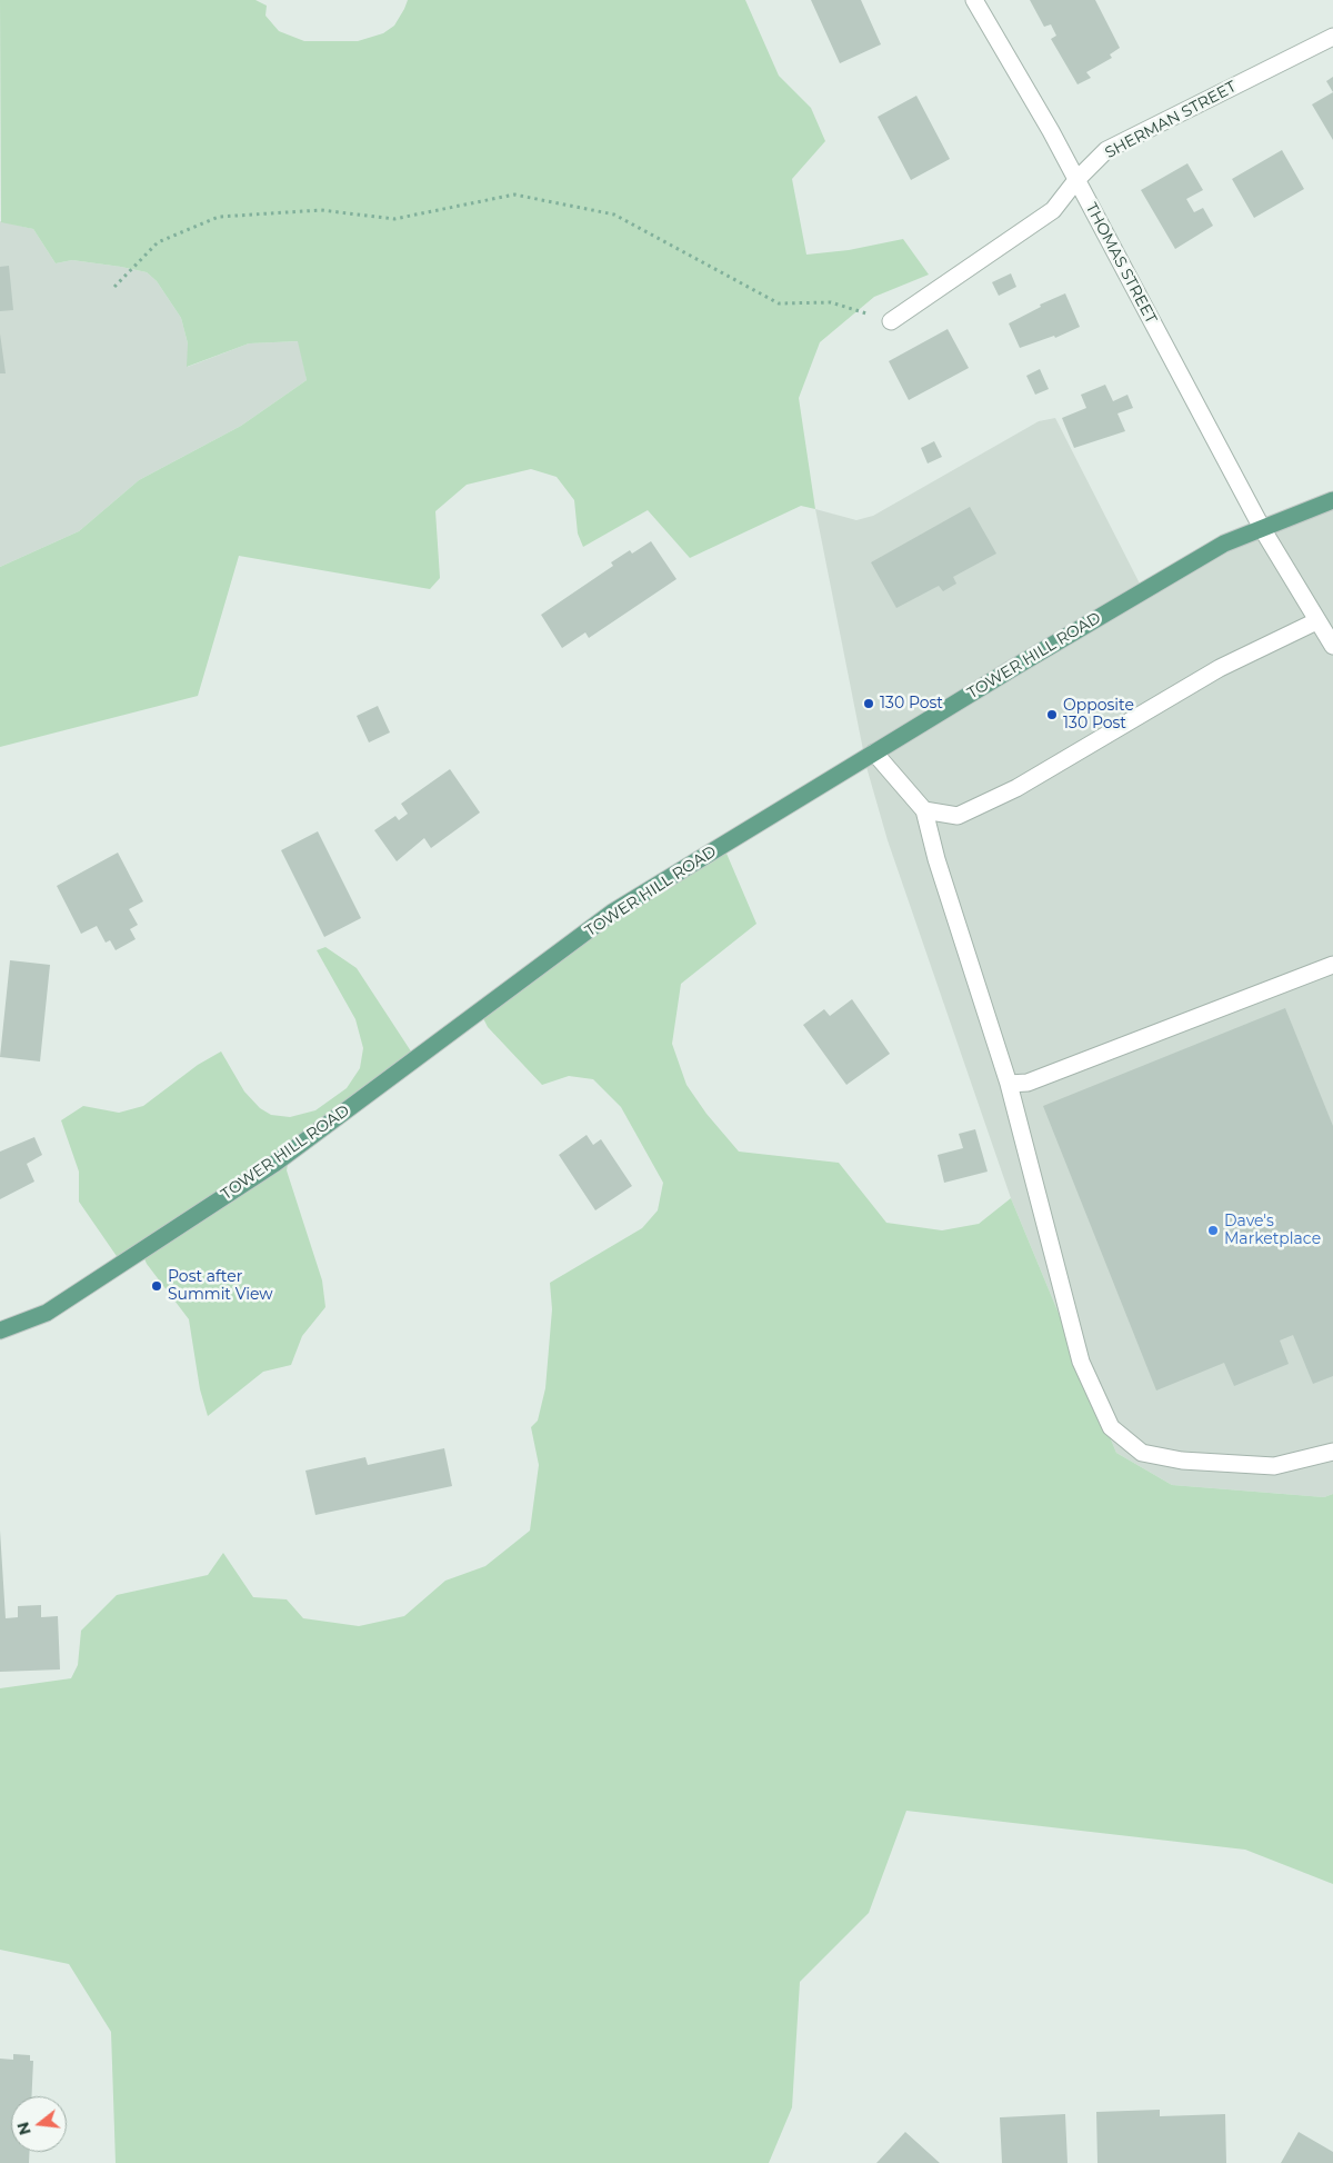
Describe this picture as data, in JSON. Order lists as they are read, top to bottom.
{
  "streets": {
    "main road": ["TOWER HILL ROAD"],
    "street": ["SHERMAN STREET", "THOMAS STREET"]
  },
  "crossings": [
    ["SHERMAN STREET", "THOMAS STREET"],
    ["THOMAS STREET", "TOWER HILL ROAD"]
  ],
  "places": [
    "130 Post",
    "Opposite 130 Post",
    "Dave's Marketplace",
    "Post after Summit View"
  ],
  "north": "left"
}
